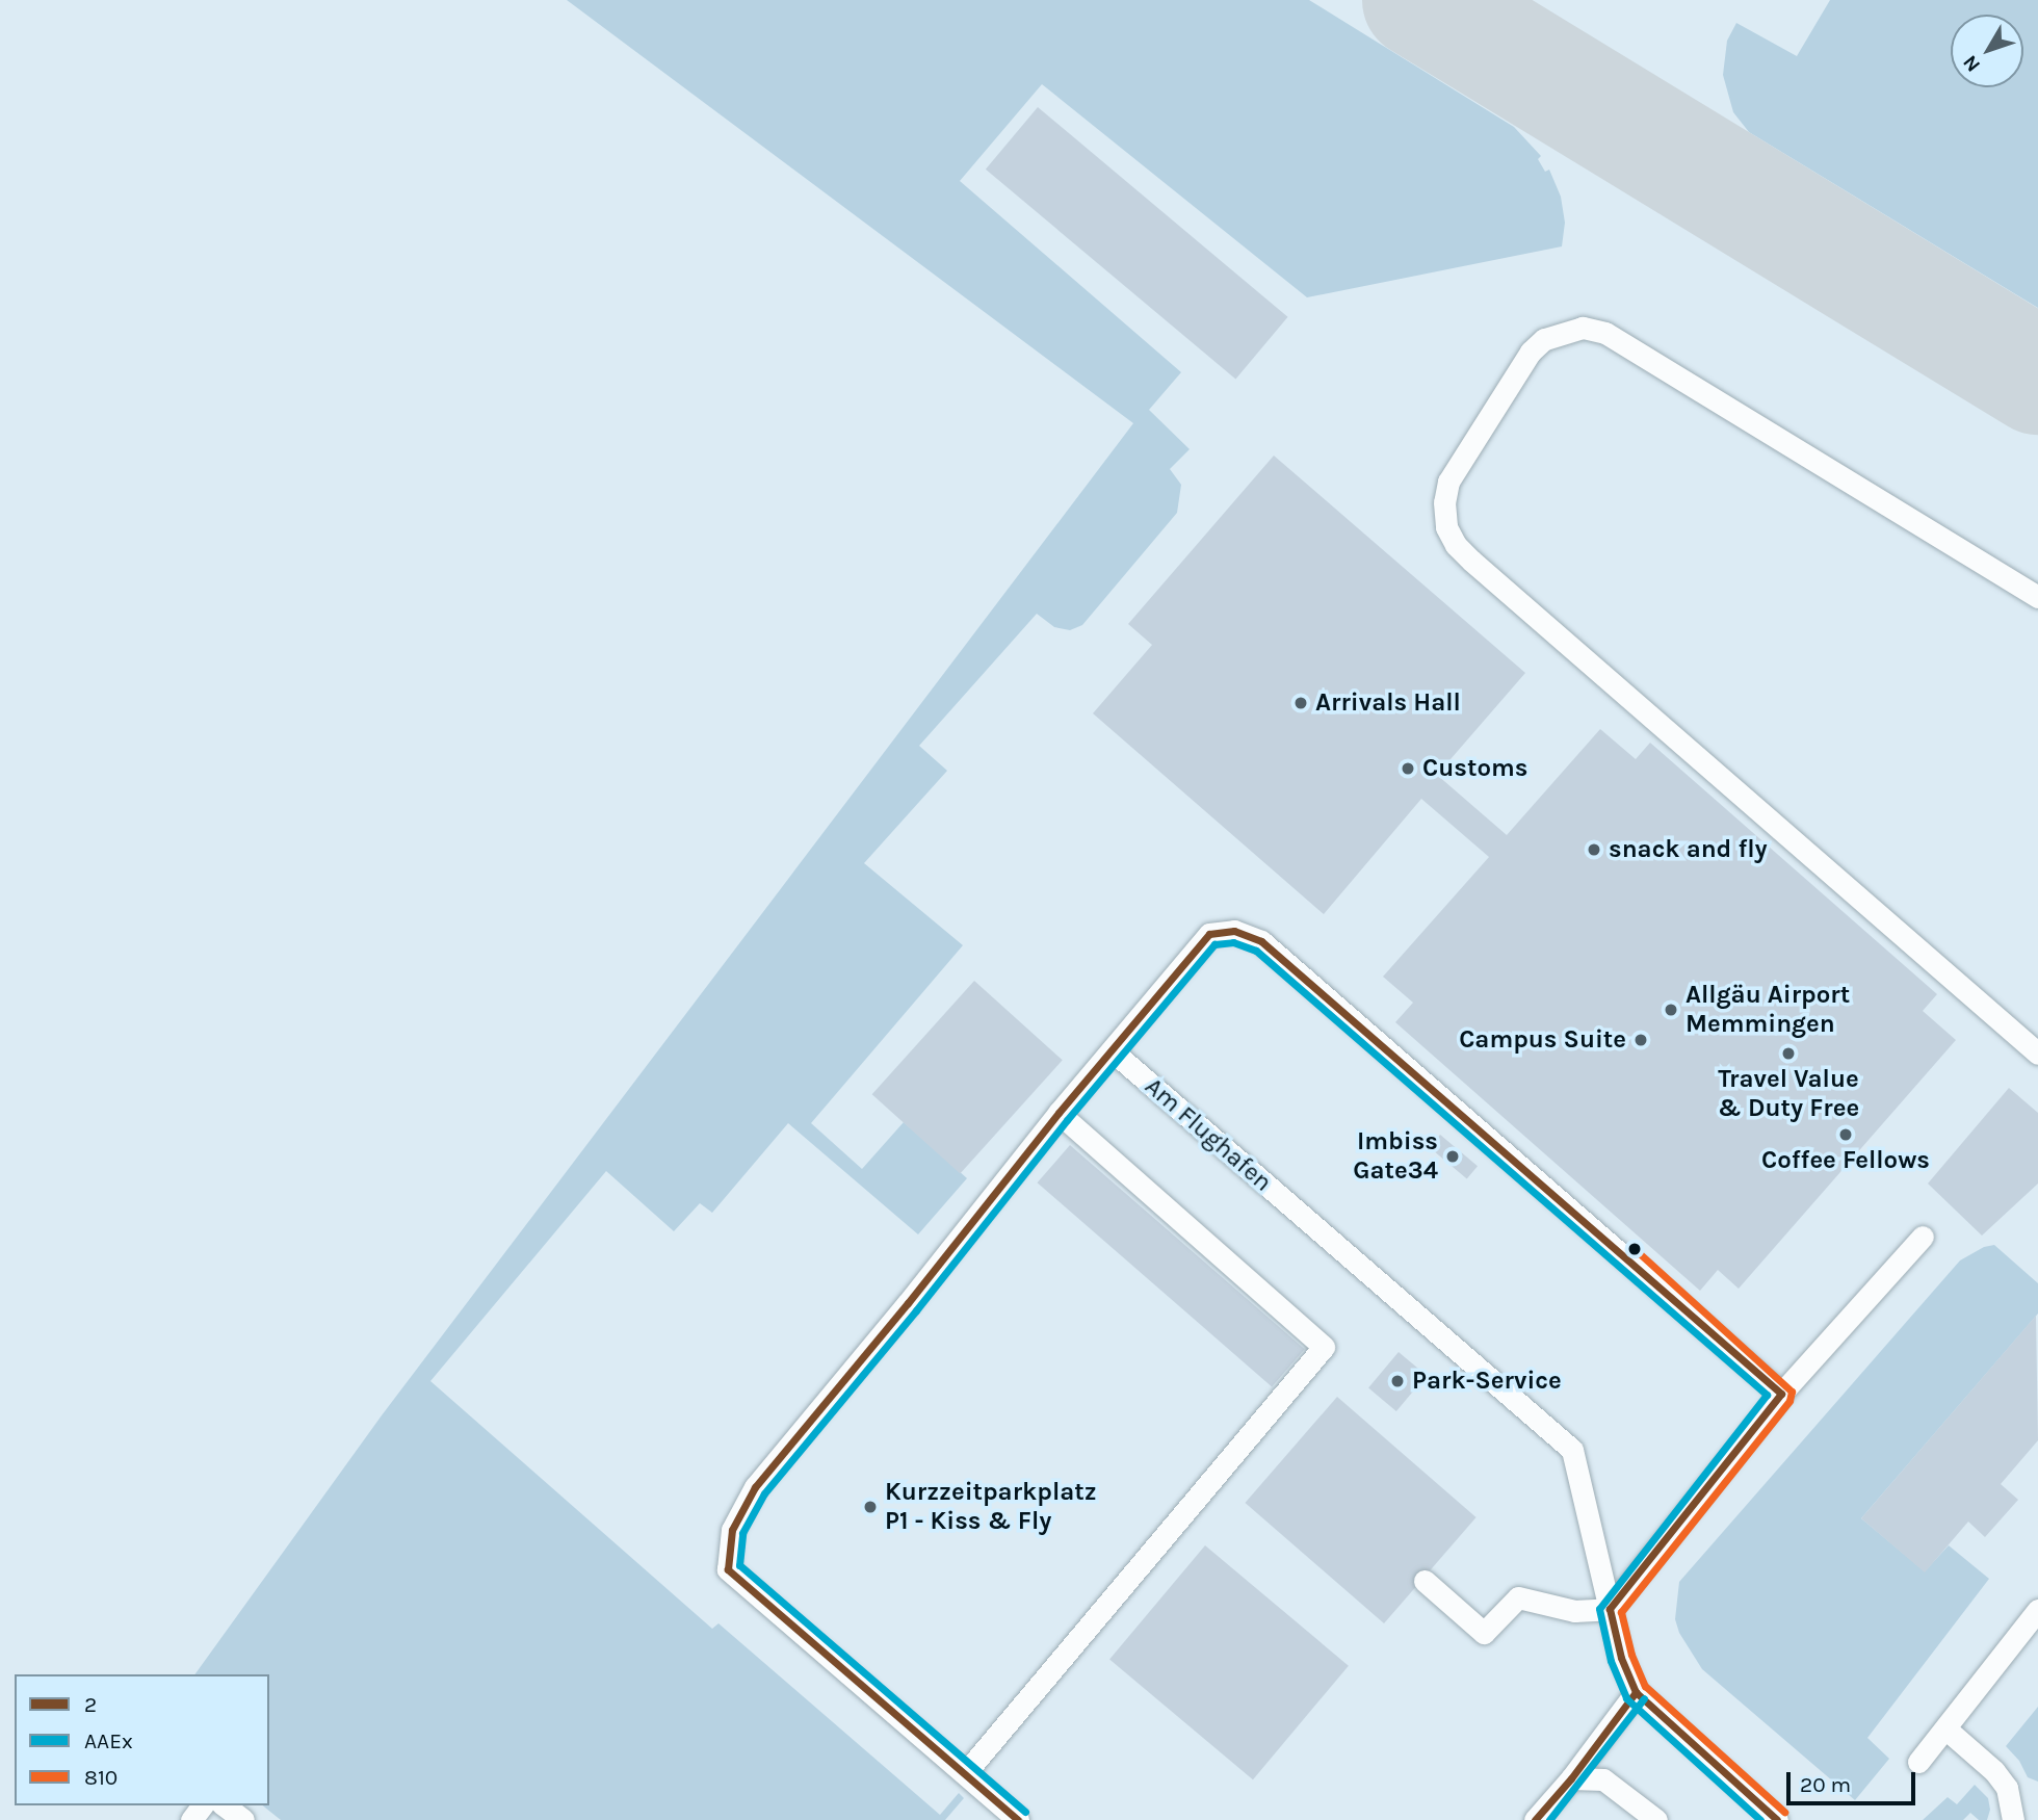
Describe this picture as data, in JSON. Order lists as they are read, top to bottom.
{
  "streets": {
    "lane": ["Am Flughafen"]
  },
  "places": [
    "Arrivals Hall",
    "Customs",
    "snack and fly",
    "Allgäu Airport Memmingen",
    "Campus Suite",
    "Travel Value & Duty Free",
    "Coffee Fellows",
    "Imbiss Gate34",
    "Park-Service",
    "Kurzzeitparkplatz P1 - Kiss & Fly"
  ],
  "lines": ["transit line 2", "transit line AAEx", "transit line 810"],
  "legend": ["2", "AAEx", "810"],
  "scale_bar": "20 m",
  "north": "bottom left"
}
